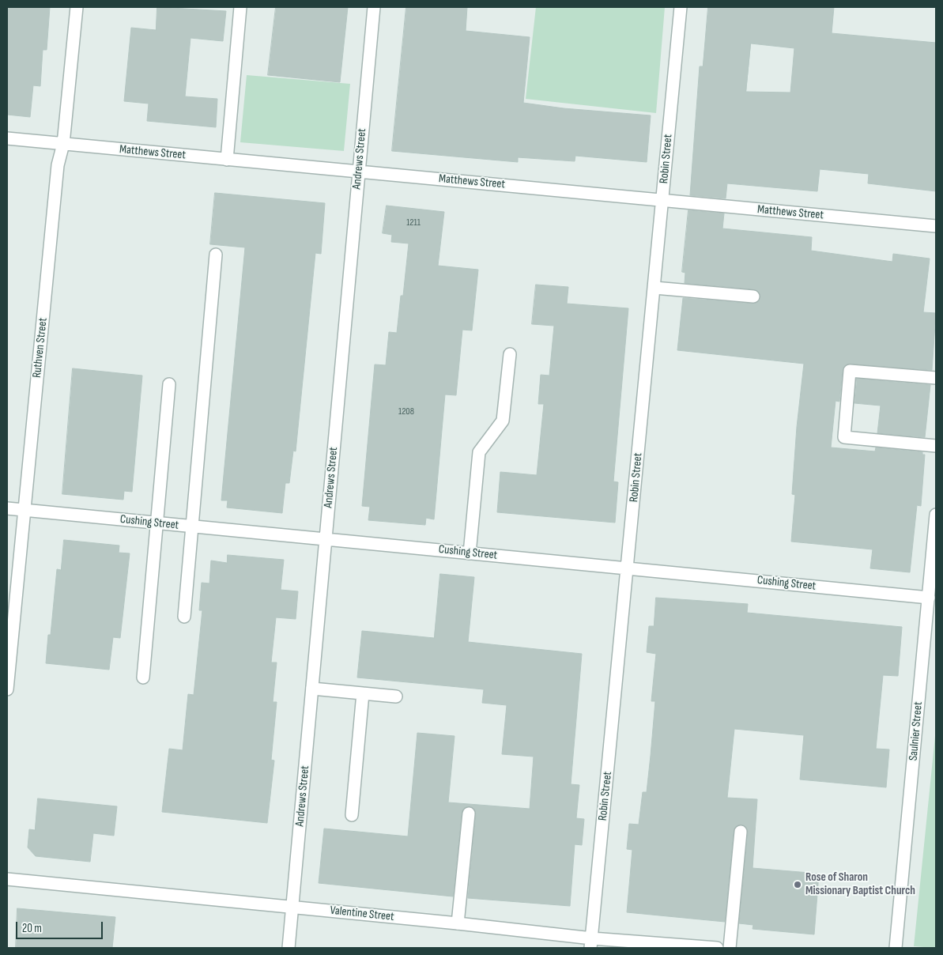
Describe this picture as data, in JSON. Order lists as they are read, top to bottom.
{
  "streets": {
    "street": [
      "Matthews Street",
      "Andrews Street",
      "Robin Street",
      "Ruthven Street",
      "Cushing Street",
      "Saulnier Street",
      "Valentine Street"
    ]
  },
  "crossings": [
    ["Matthews Street", "Andrews Street"],
    ["Matthews Street", "Robin Street"],
    ["Matthews Street", "Ruthven Street"],
    ["Andrews Street", "Cushing Street"],
    ["Andrews Street", "Valentine Street"],
    ["Robin Street", "Cushing Street"],
    ["Robin Street", "Valentine Street"],
    ["Ruthven Street", "Cushing Street"],
    ["Cushing Street", "Saulnier Street"]
  ],
  "places": ["Rose of Sharon Missionary Baptist Church"],
  "house_numbers": ["1211", "1208"],
  "scale_bar": "20 m"
}
